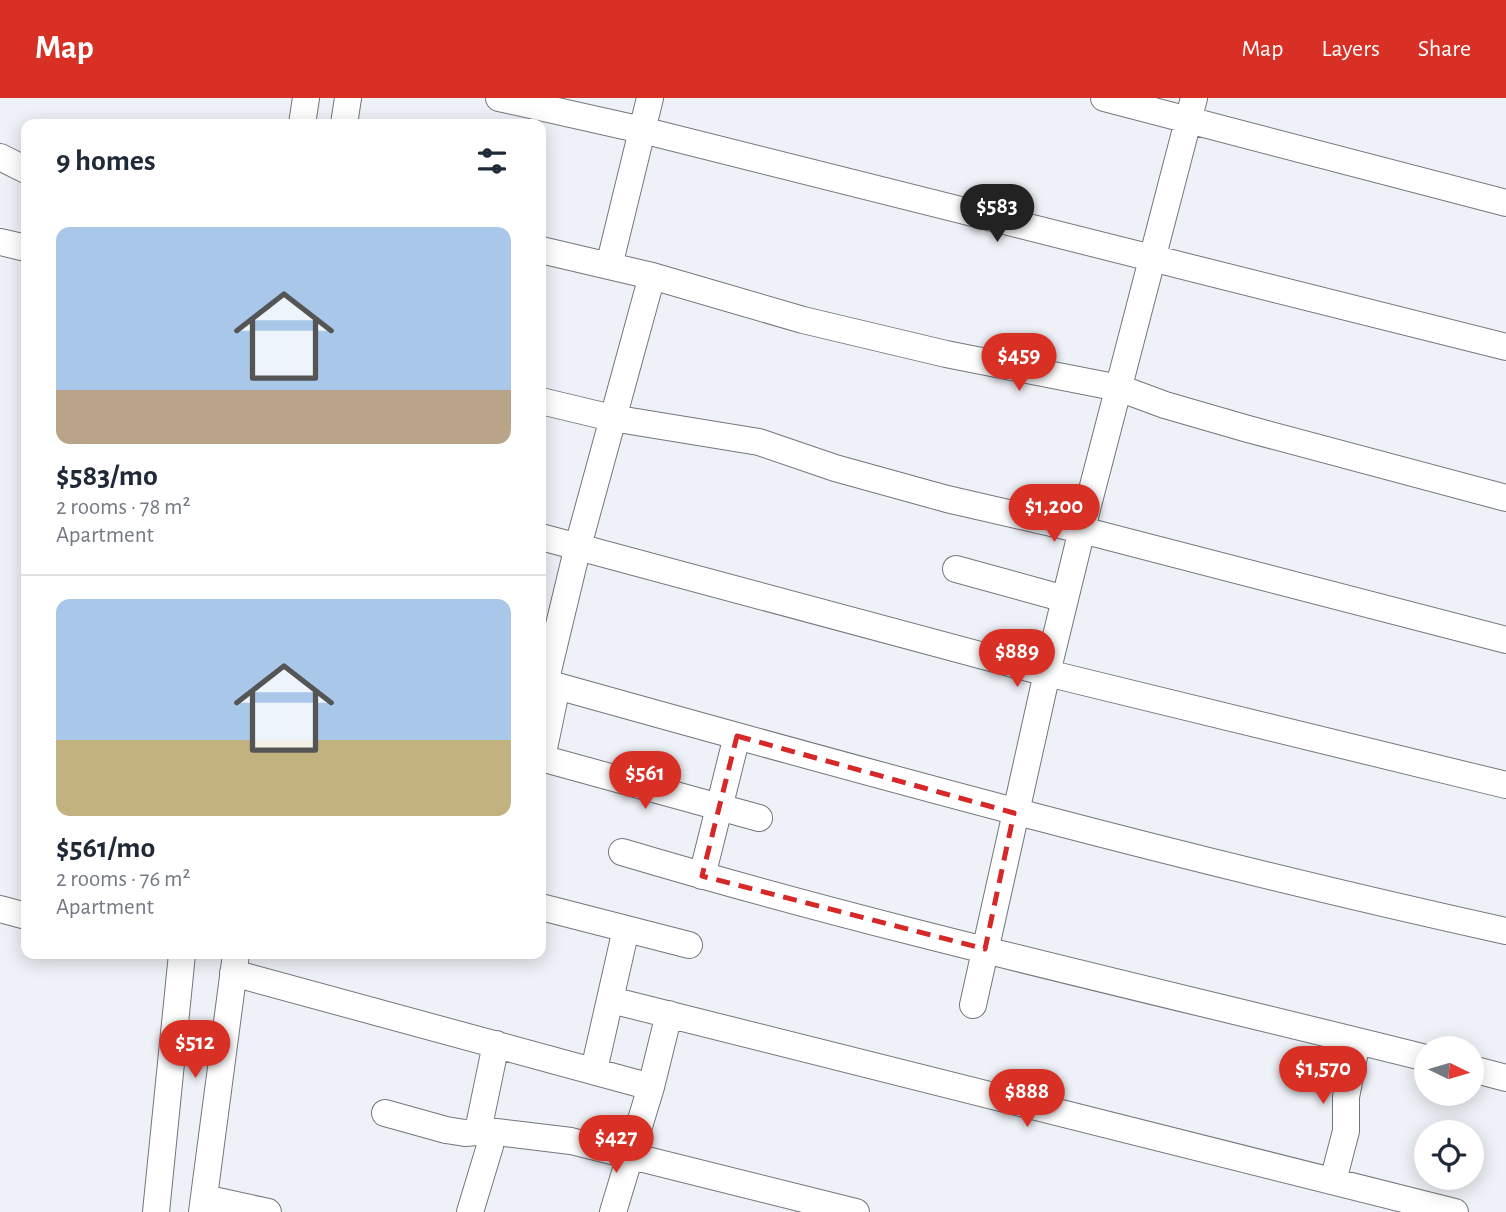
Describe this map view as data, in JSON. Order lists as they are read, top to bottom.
{
  "north": "right",
  "page": {
    "header": "Map",
    "nav": ["Map", "Layers", "Share"],
    "heading": "9 homes",
    "price": [
      "$583",
      "$459",
      "$1,200",
      "$889",
      "$561",
      "$512",
      "$1,570",
      "$888",
      "$427"
    ],
    "list": [
      {
        "name": "$583/mo",
        "note": "2 rooms · 78 m² · Apartment"
      },
      {
        "name": "$561/mo",
        "note": "2 rooms · 76 m² · Apartment"
      }
    ]
  }
}
